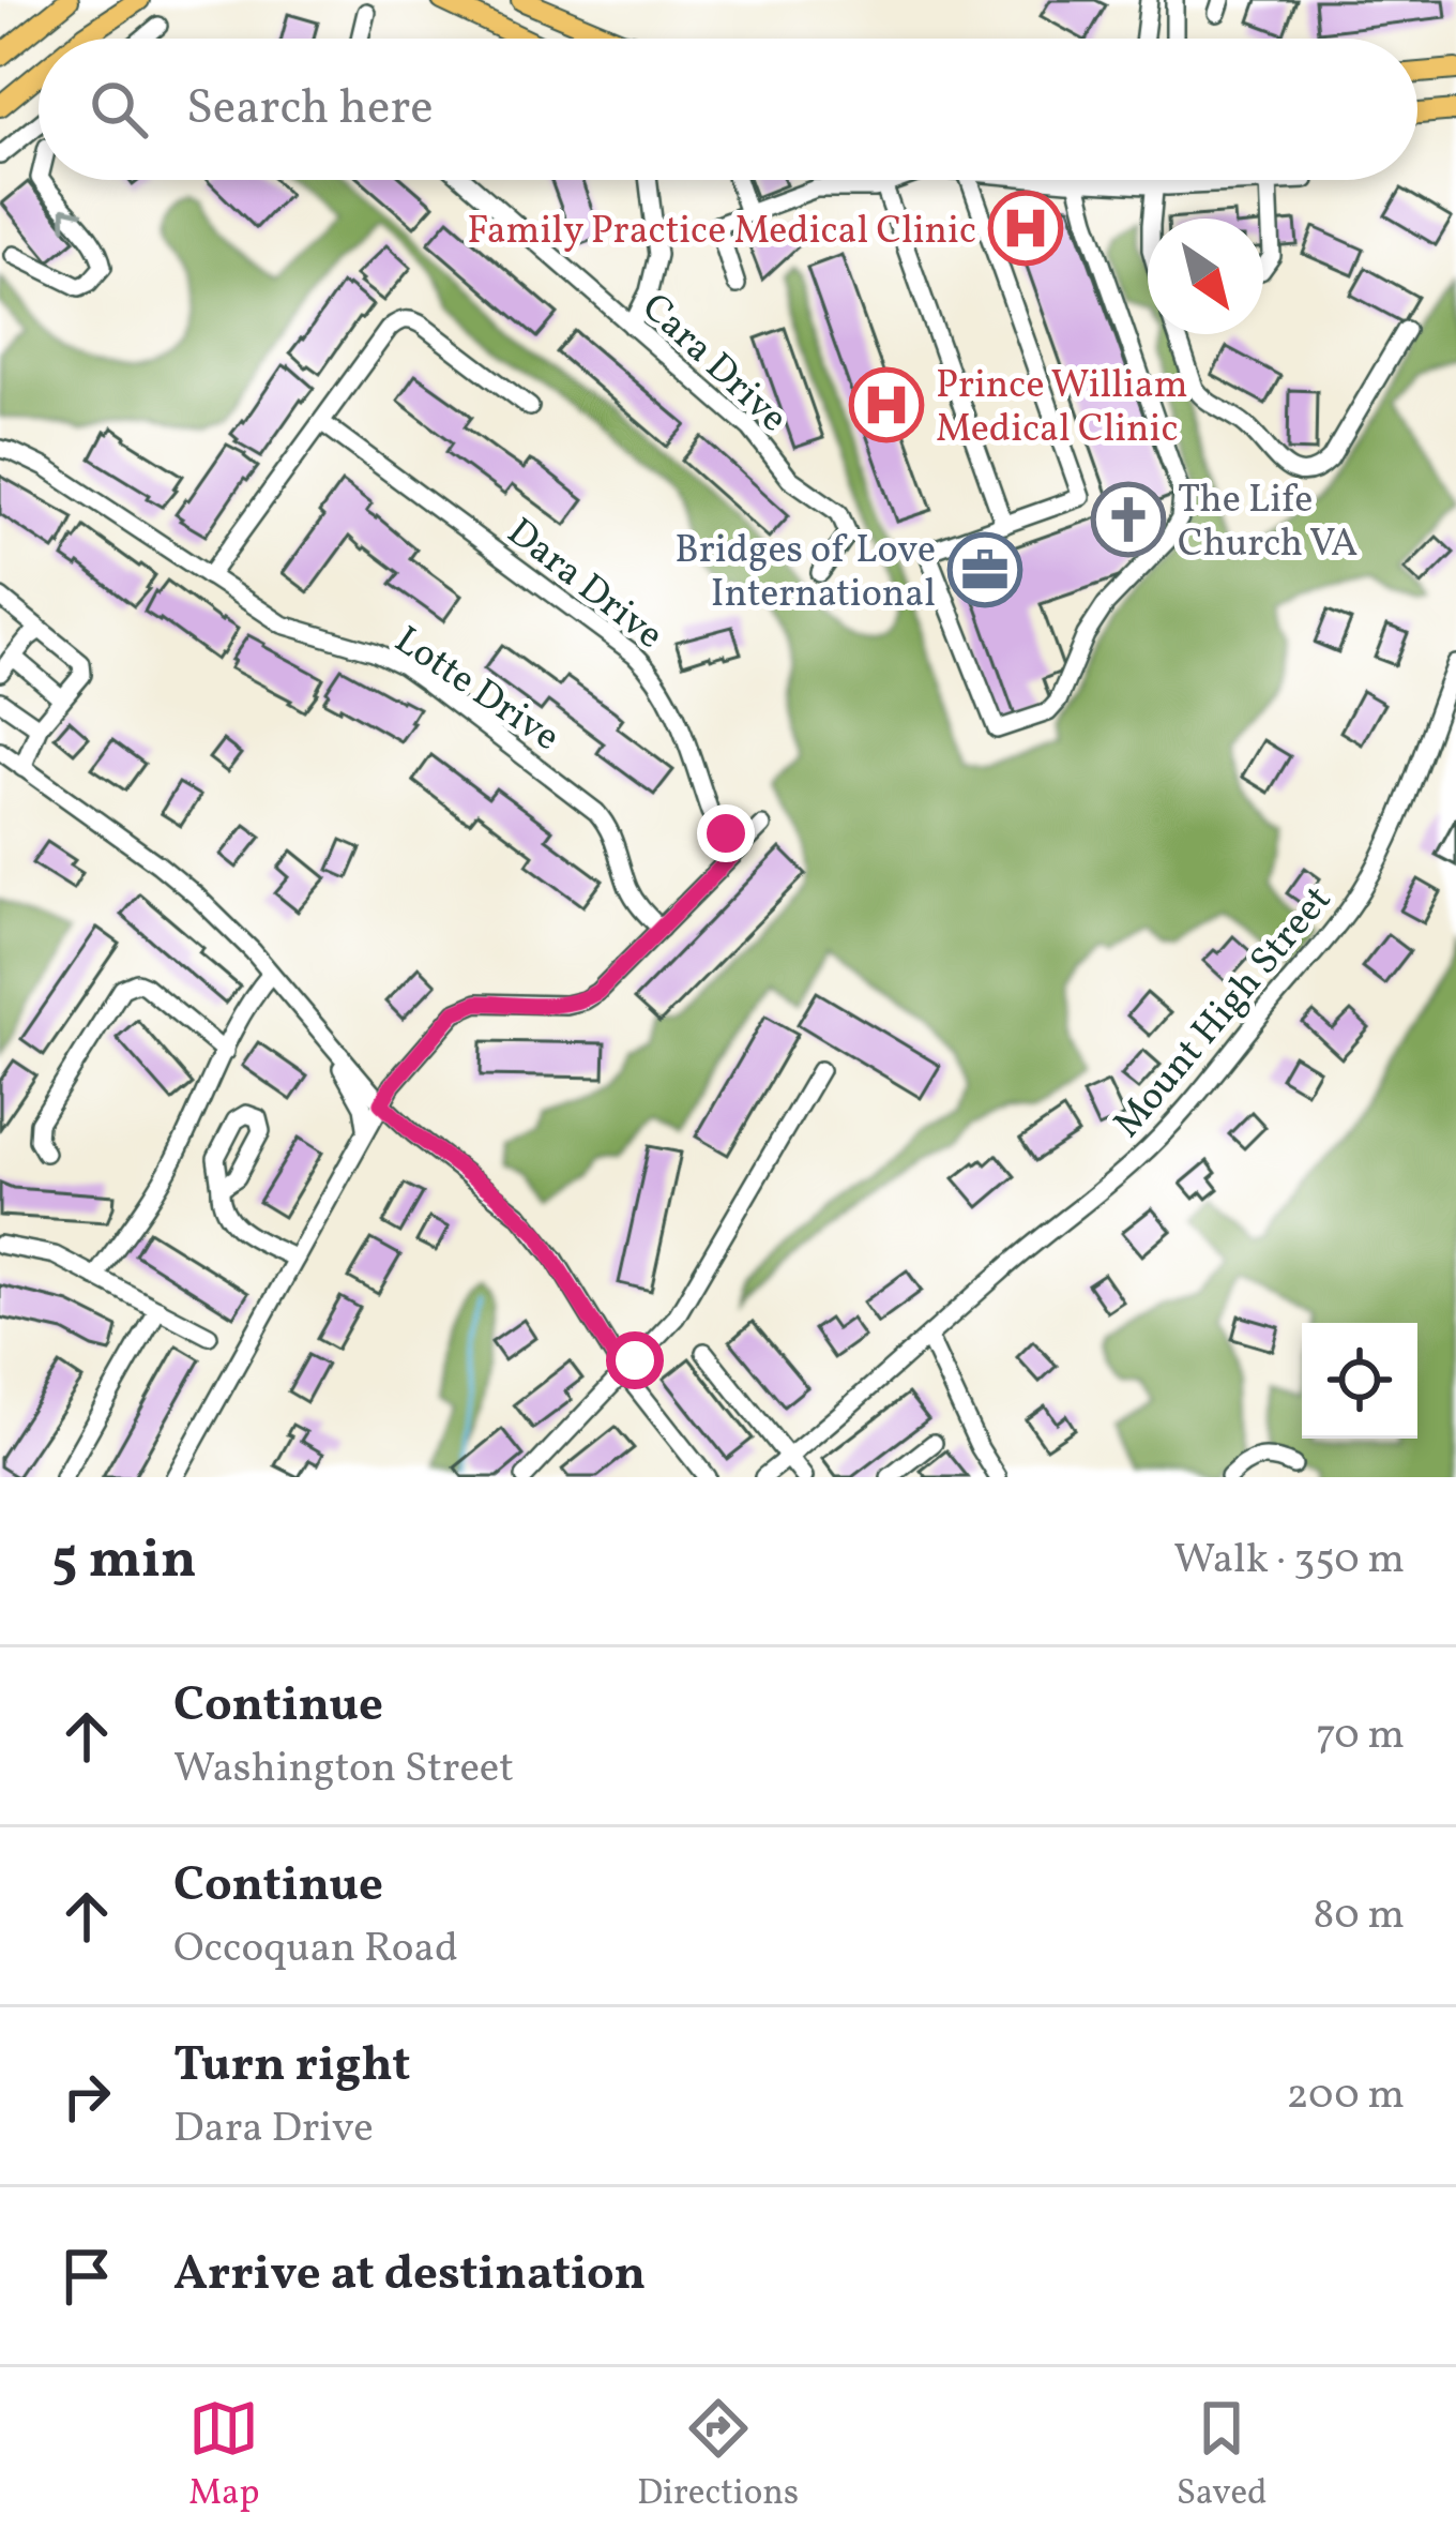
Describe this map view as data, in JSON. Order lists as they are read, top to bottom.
{
  "streets": {
    "street": [
      "Cara Drive",
      "Dara Drive",
      "Lotte Drive",
      "Mount High Street"
    ]
  },
  "places": {
    "hospital": ["Family Practice Medical Clinic", "Prince William Medical Clinic"],
    "church": ["The Life Church VA"],
    "office": ["Bridges of Love International"]
  },
  "north": "bottom right",
  "page": {
    "search": "Search here",
    "heading": ["5 min", "Walk · 350 m"],
    "list": [
      ["Continue", "Washington Street", "70 m"],
      ["Continue", "Occoquan Road", "80 m"],
      ["Turn right", "Dara Drive", "200 m"],
      "Arrive at destination"
    ],
    "nav": ["Map", "Directions", "Saved"]
  }
}
